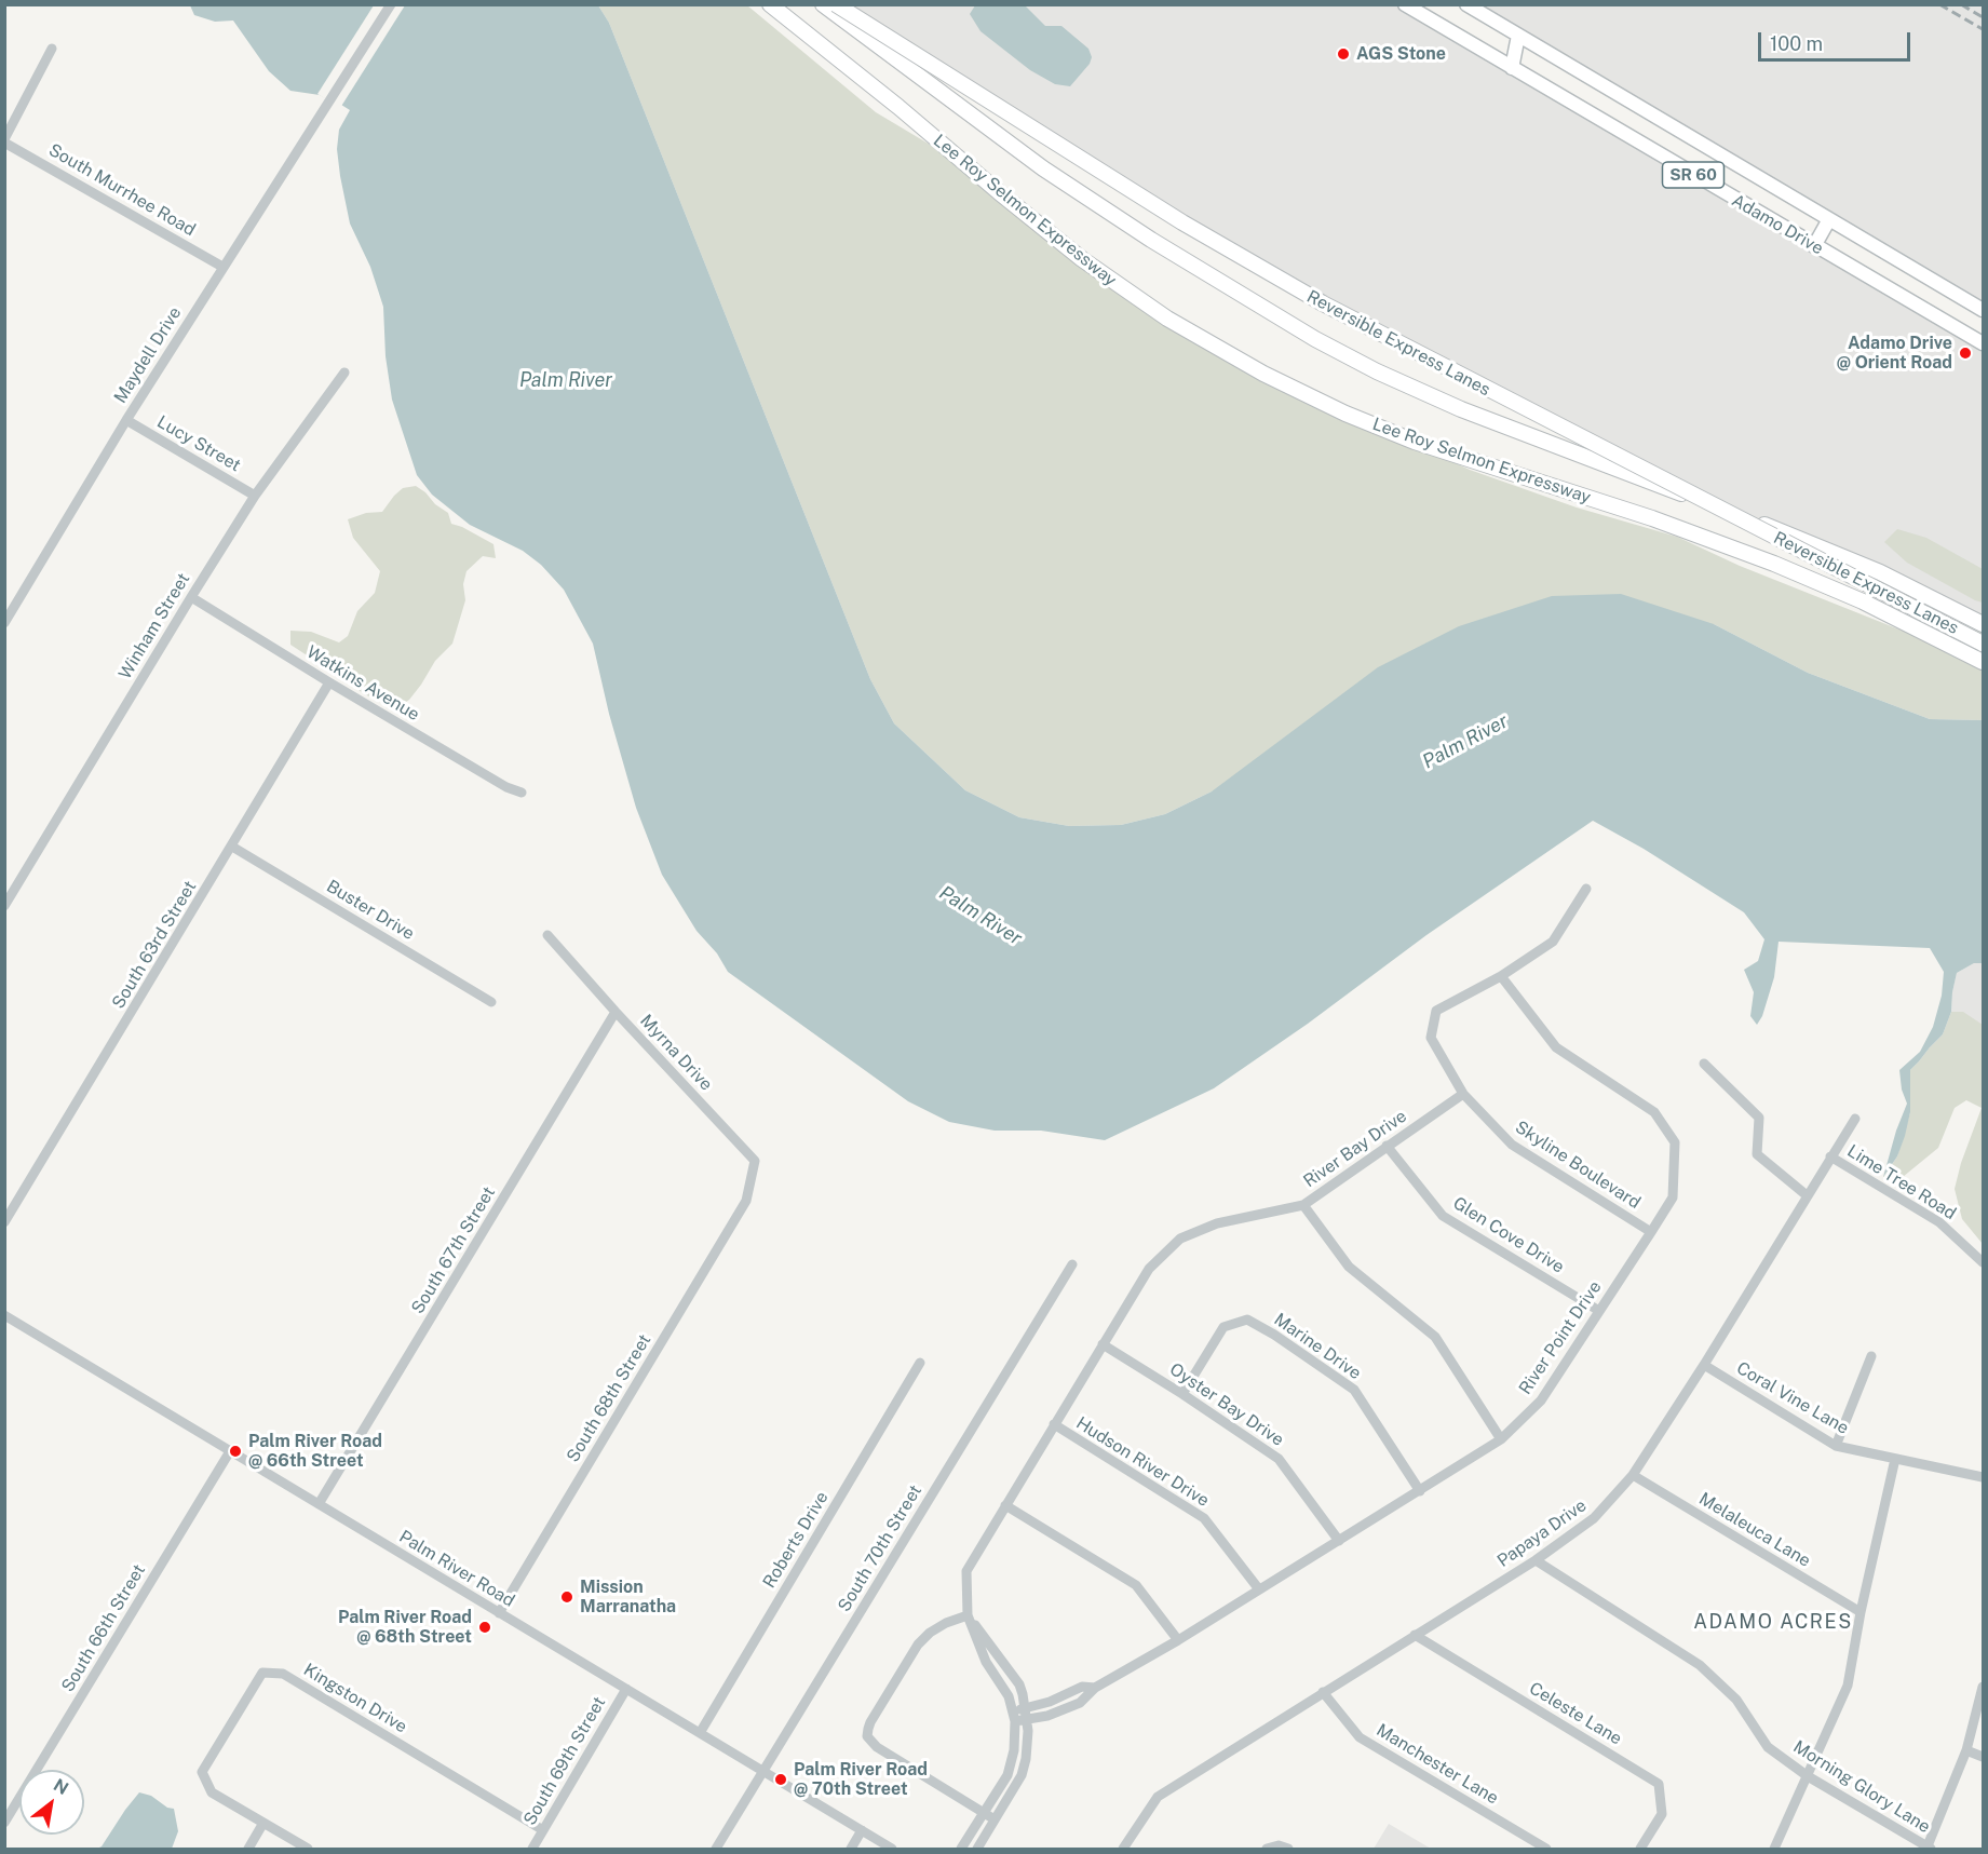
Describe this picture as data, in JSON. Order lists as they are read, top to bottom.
{
  "streets": {
    "highway": ["Lee Roy Selmon Expressway", "Reversible Express Lanes"],
    "main road": ["SR 60", "Adamo Drive"],
    "street": [
      "South Murrhee Road",
      "Maydell Drive",
      "Lucy Street",
      "Winham Street",
      "Watkins Avenue",
      "Buster Drive",
      "South 63rd Street",
      "Myrna Drive",
      "River Bay Drive",
      "Skyline Boulevard",
      "Lime Tree Road",
      "Glen Cove Drive",
      "South 67th Street",
      "River Point Drive",
      "Marine Drive",
      "South 68th Street",
      "Coral Vine Lane",
      "Oyster Bay Drive",
      "Hudson River Drive",
      "Melaleuca Lane",
      "Papaya Drive",
      "Roberts Drive",
      "South 70th Street",
      "Palm River Road",
      "South 66th Street",
      "Kingston Drive",
      "Celeste Lane",
      "South 69th Street",
      "Manchester Lane",
      "Morning Glory Lane"
    ]
  },
  "crossings": [
    ["South Murrhee Road", "Maydell Drive"],
    ["Maydell Drive", "Lucy Street"],
    ["Lucy Street", "Winham Street"],
    ["Winham Street", "Watkins Avenue"],
    ["Watkins Avenue", "South 63rd Street"],
    ["Buster Drive", "South 63rd Street"],
    ["Myrna Drive", "South 67th Street"],
    ["Myrna Drive", "South 68th Street"],
    ["River Bay Drive", "Skyline Boulevard"],
    ["River Bay Drive", "Glen Cove Drive"],
    ["River Bay Drive", "River Point Drive"],
    ["River Bay Drive", "Oyster Bay Drive"],
    ["River Bay Drive", "Hudson River Drive"],
    ["Skyline Boulevard", "River Point Drive"],
    ["Lime Tree Road", "Papaya Drive"],
    ["Glen Cove Drive", "River Point Drive"],
    ["South 67th Street", "Palm River Road"],
    ["River Point Drive", "Marine Drive"],
    ["River Point Drive", "Oyster Bay Drive"],
    ["River Point Drive", "Hudson River Drive"],
    ["Marine Drive", "Oyster Bay Drive"],
    ["South 68th Street", "Palm River Road"],
    ["Coral Vine Lane", "Papaya Drive"],
    ["Melaleuca Lane", "Papaya Drive"],
    ["Papaya Drive", "Celeste Lane"],
    ["Papaya Drive", "Manchester Lane"],
    ["Papaya Drive", "Morning Glory Lane"],
    ["Roberts Drive", "Palm River Road"],
    ["South 70th Street", "Palm River Road"],
    ["Palm River Road", "South 66th Street"],
    ["Palm River Road", "South 69th Street"],
    ["Kingston Drive", "South 69th Street"]
  ],
  "districts": ["ADAMO ACRES"],
  "water": ["Palm River"],
  "places": [
    "AGS Stone",
    "Adamo Drive @ Orient Road",
    "Palm River Road @ 66th Street",
    "Mission Marranatha",
    "Palm River Road @ 68th Street",
    "Palm River Road @ 70th Street"
  ],
  "scale_bar": "100 m",
  "north": "top right"
}
